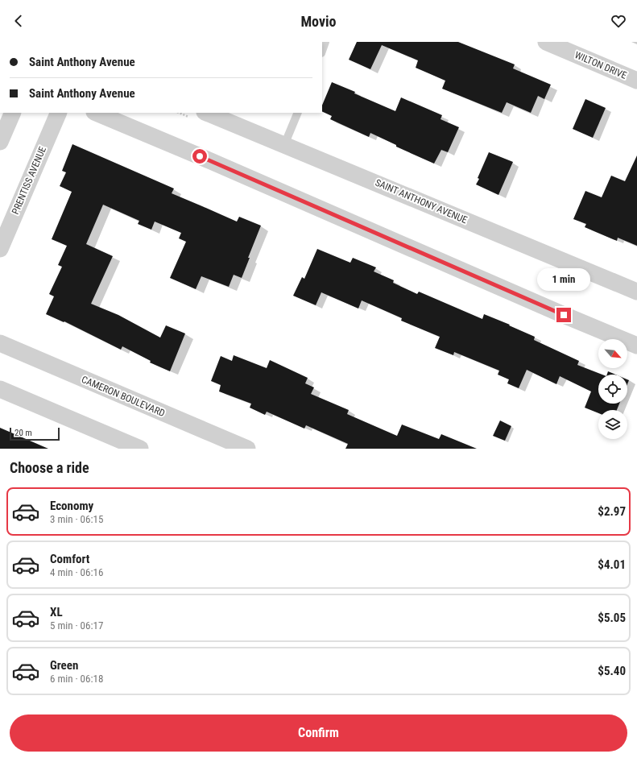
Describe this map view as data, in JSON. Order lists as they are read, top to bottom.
{
  "streets": {
    "street": [
      "WILTON DRIVE",
      "PRENTISS AVENUE",
      "SAINT ANTHONY AVENUE",
      "CAMERON BOULEVARD"
    ]
  },
  "scale_bar": "20 m",
  "north": "bottom right",
  "page": {
    "header": "Movio",
    "banner": ["Saint Anthony Avenue", "Saint Anthony Avenue"],
    "bubble": "1 min",
    "scale": "20 m",
    "heading": "Choose a ride",
    "list": [
      {
        "name": "Economy",
        "note": "3 min · 06:15",
        "value": "$2.97"
      },
      {
        "name": "Comfort",
        "note": "4 min · 06:16",
        "value": "$4.01"
      },
      {
        "name": "XL",
        "note": "5 min · 06:17",
        "value": "$5.05"
      },
      {
        "name": "Green",
        "note": "6 min · 06:18",
        "value": "$5.40"
      }
    ],
    "buttons": "Confirm"
  }
}
